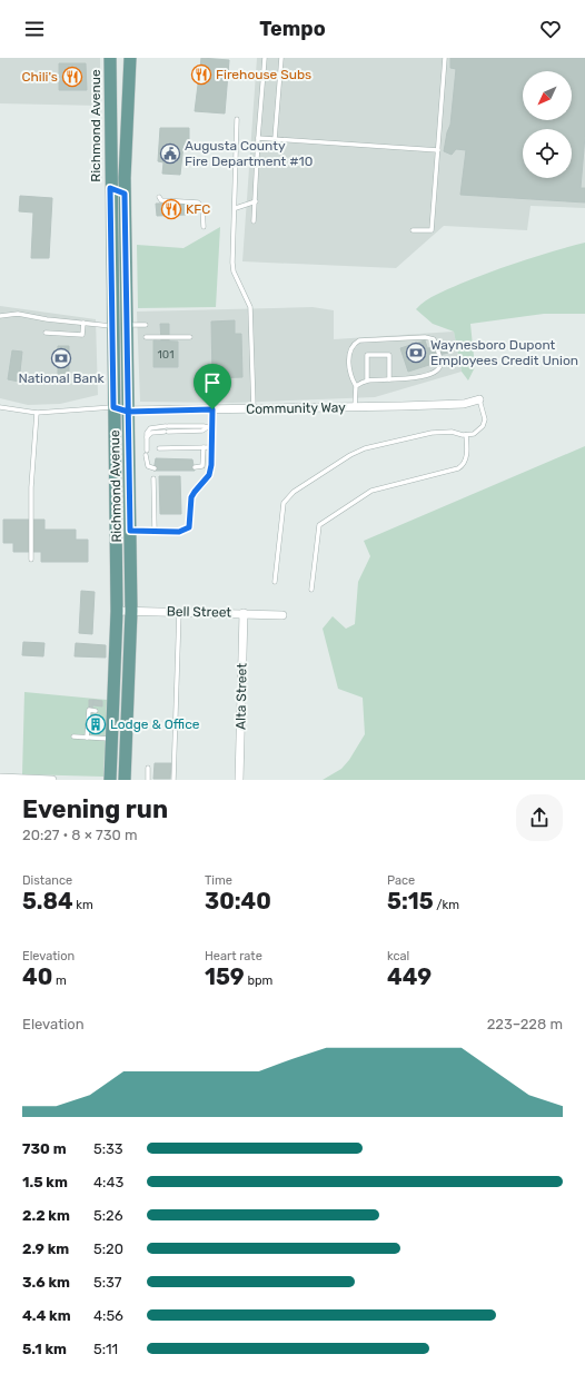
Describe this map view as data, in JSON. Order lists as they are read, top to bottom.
{
  "streets": {
    "main road": ["Richmond Avenue"],
    "street": ["Community Way", "Bell Street", "Alta Street"]
  },
  "crossings": [
    ["Richmond Avenue", "Community Way"],
    ["Richmond Avenue", "Bell Street"],
    ["Bell Street", "Alta Street"]
  ],
  "places": {
    "restaurant": ["Firehouse Subs", "Chili's", "KFC"],
    "public building": ["Augusta County Fire Department #10"],
    "bank": ["Waynesboro Dupont Employees Credit Union", "National Bank"],
    "building": ["Lodge & Office"]
  },
  "house_numbers": ["101"],
  "north": "bottom left",
  "page": {
    "header": "Tempo",
    "heading": ["Evening run", "20:27 · 8 × 730 m"],
    "stats": [
      ["Distance", "5.84 km"],
      ["Time", "30:40"],
      ["Pace", "5:15 /km"],
      ["Elevation", "40 m"],
      ["Heart rate", "159 bpm"],
      ["kcal", "449"]
    ],
    "chart": ["Elevation", "223–228 m"],
    "list": [
      {
        "name": "730 m",
        "note": "5:33"
      },
      {
        "name": "1.5 km",
        "note": "4:43"
      },
      {
        "name": "2.2 km",
        "note": "5:26"
      },
      {
        "name": "2.9 km",
        "note": "5:20"
      },
      {
        "name": "3.6 km",
        "note": "5:37"
      },
      {
        "name": "4.4 km",
        "note": "4:56"
      },
      {
        "name": "5.1 km",
        "note": "5:11"
      }
    ]
  }
}
